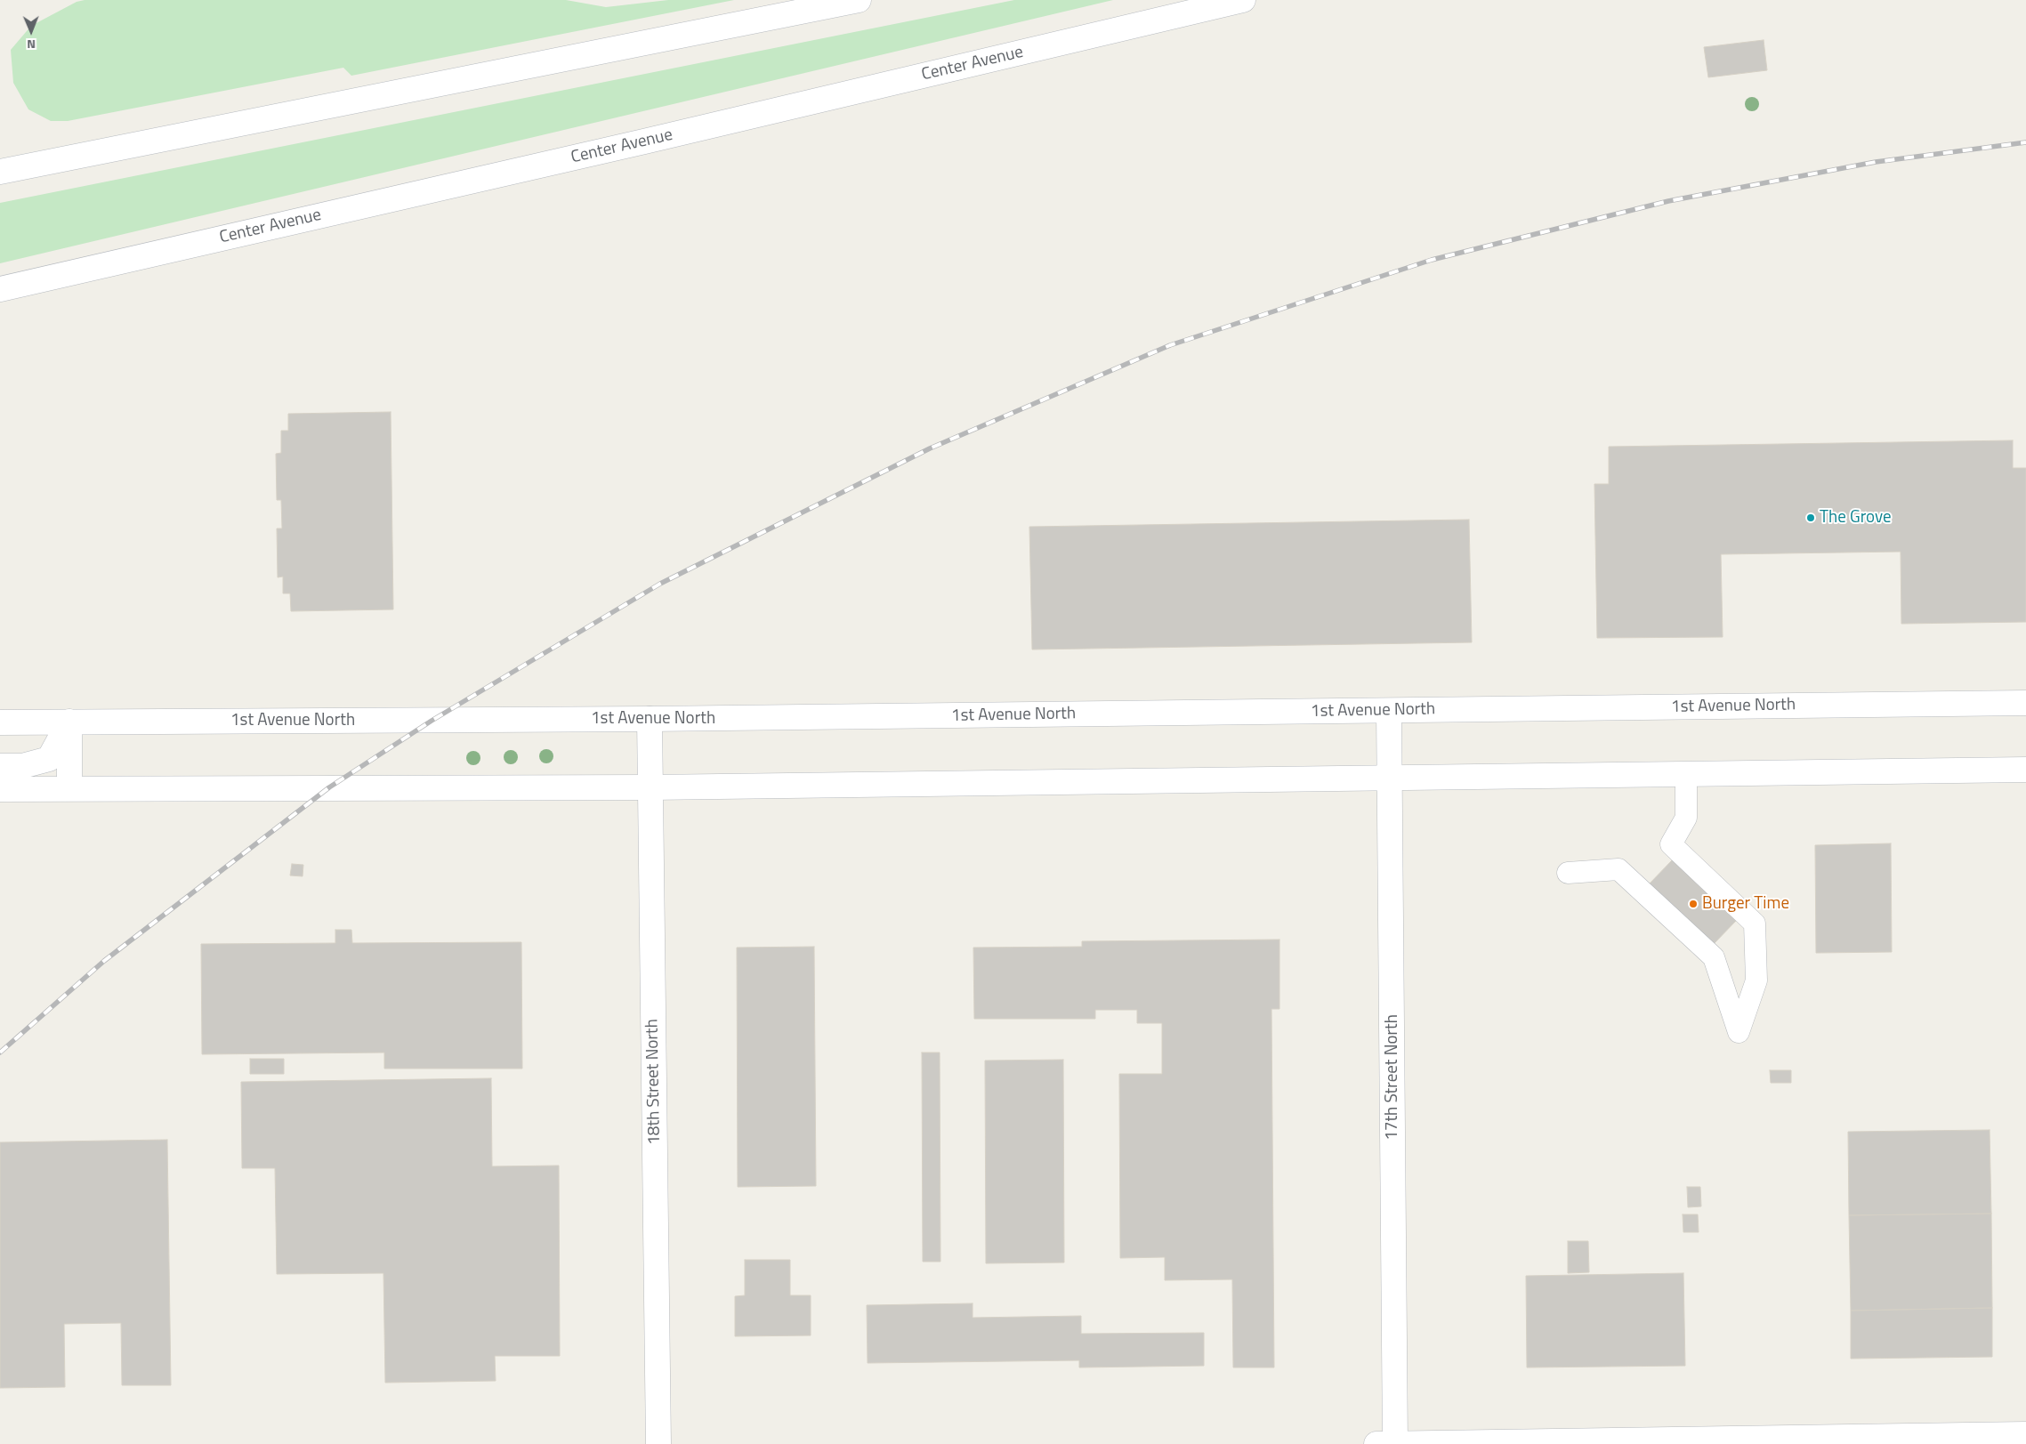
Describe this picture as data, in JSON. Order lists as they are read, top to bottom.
{
  "streets": {
    "street": [
      "Center Avenue",
      "1st Avenue North",
      "17th Street North",
      "18th Street North"
    ]
  },
  "crossings": [
    ["1st Avenue North", "17th Street North"],
    ["1st Avenue North", "18th Street North"]
  ],
  "places": ["The Grove", "Burger Time"],
  "north": "bottom"
}
